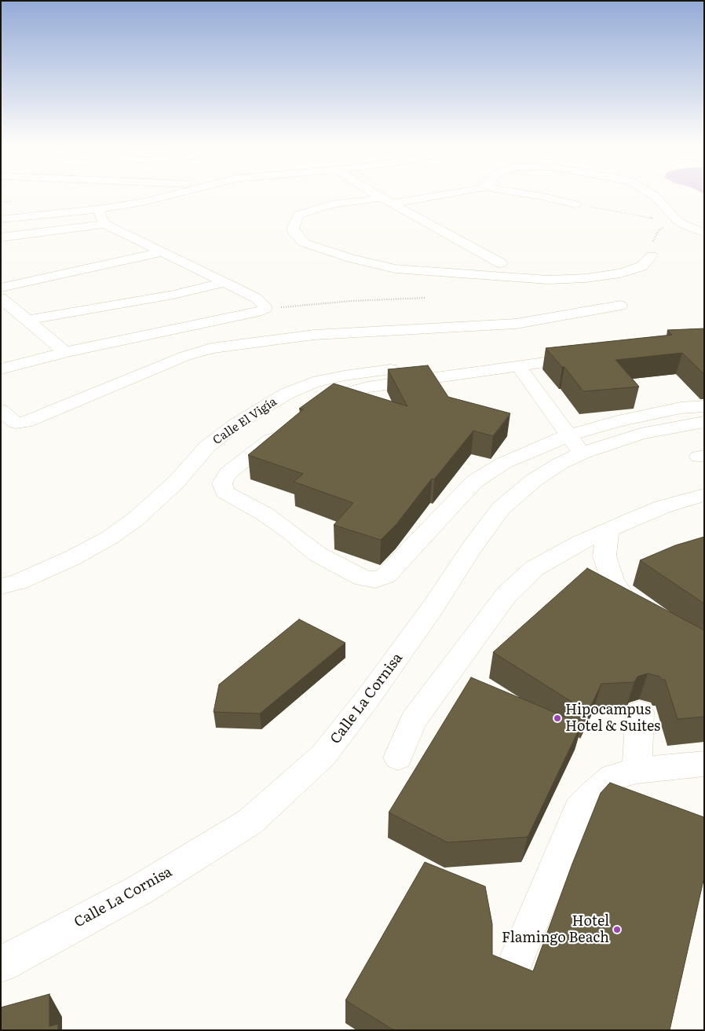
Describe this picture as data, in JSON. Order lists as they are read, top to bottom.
{
  "streets": {
    "street": ["Calle El Vigía", "Calle La Cornisa"]
  },
  "places": ["Hipocampus Hotel & Suites", "Hotel Flamingo Beach"]
}
